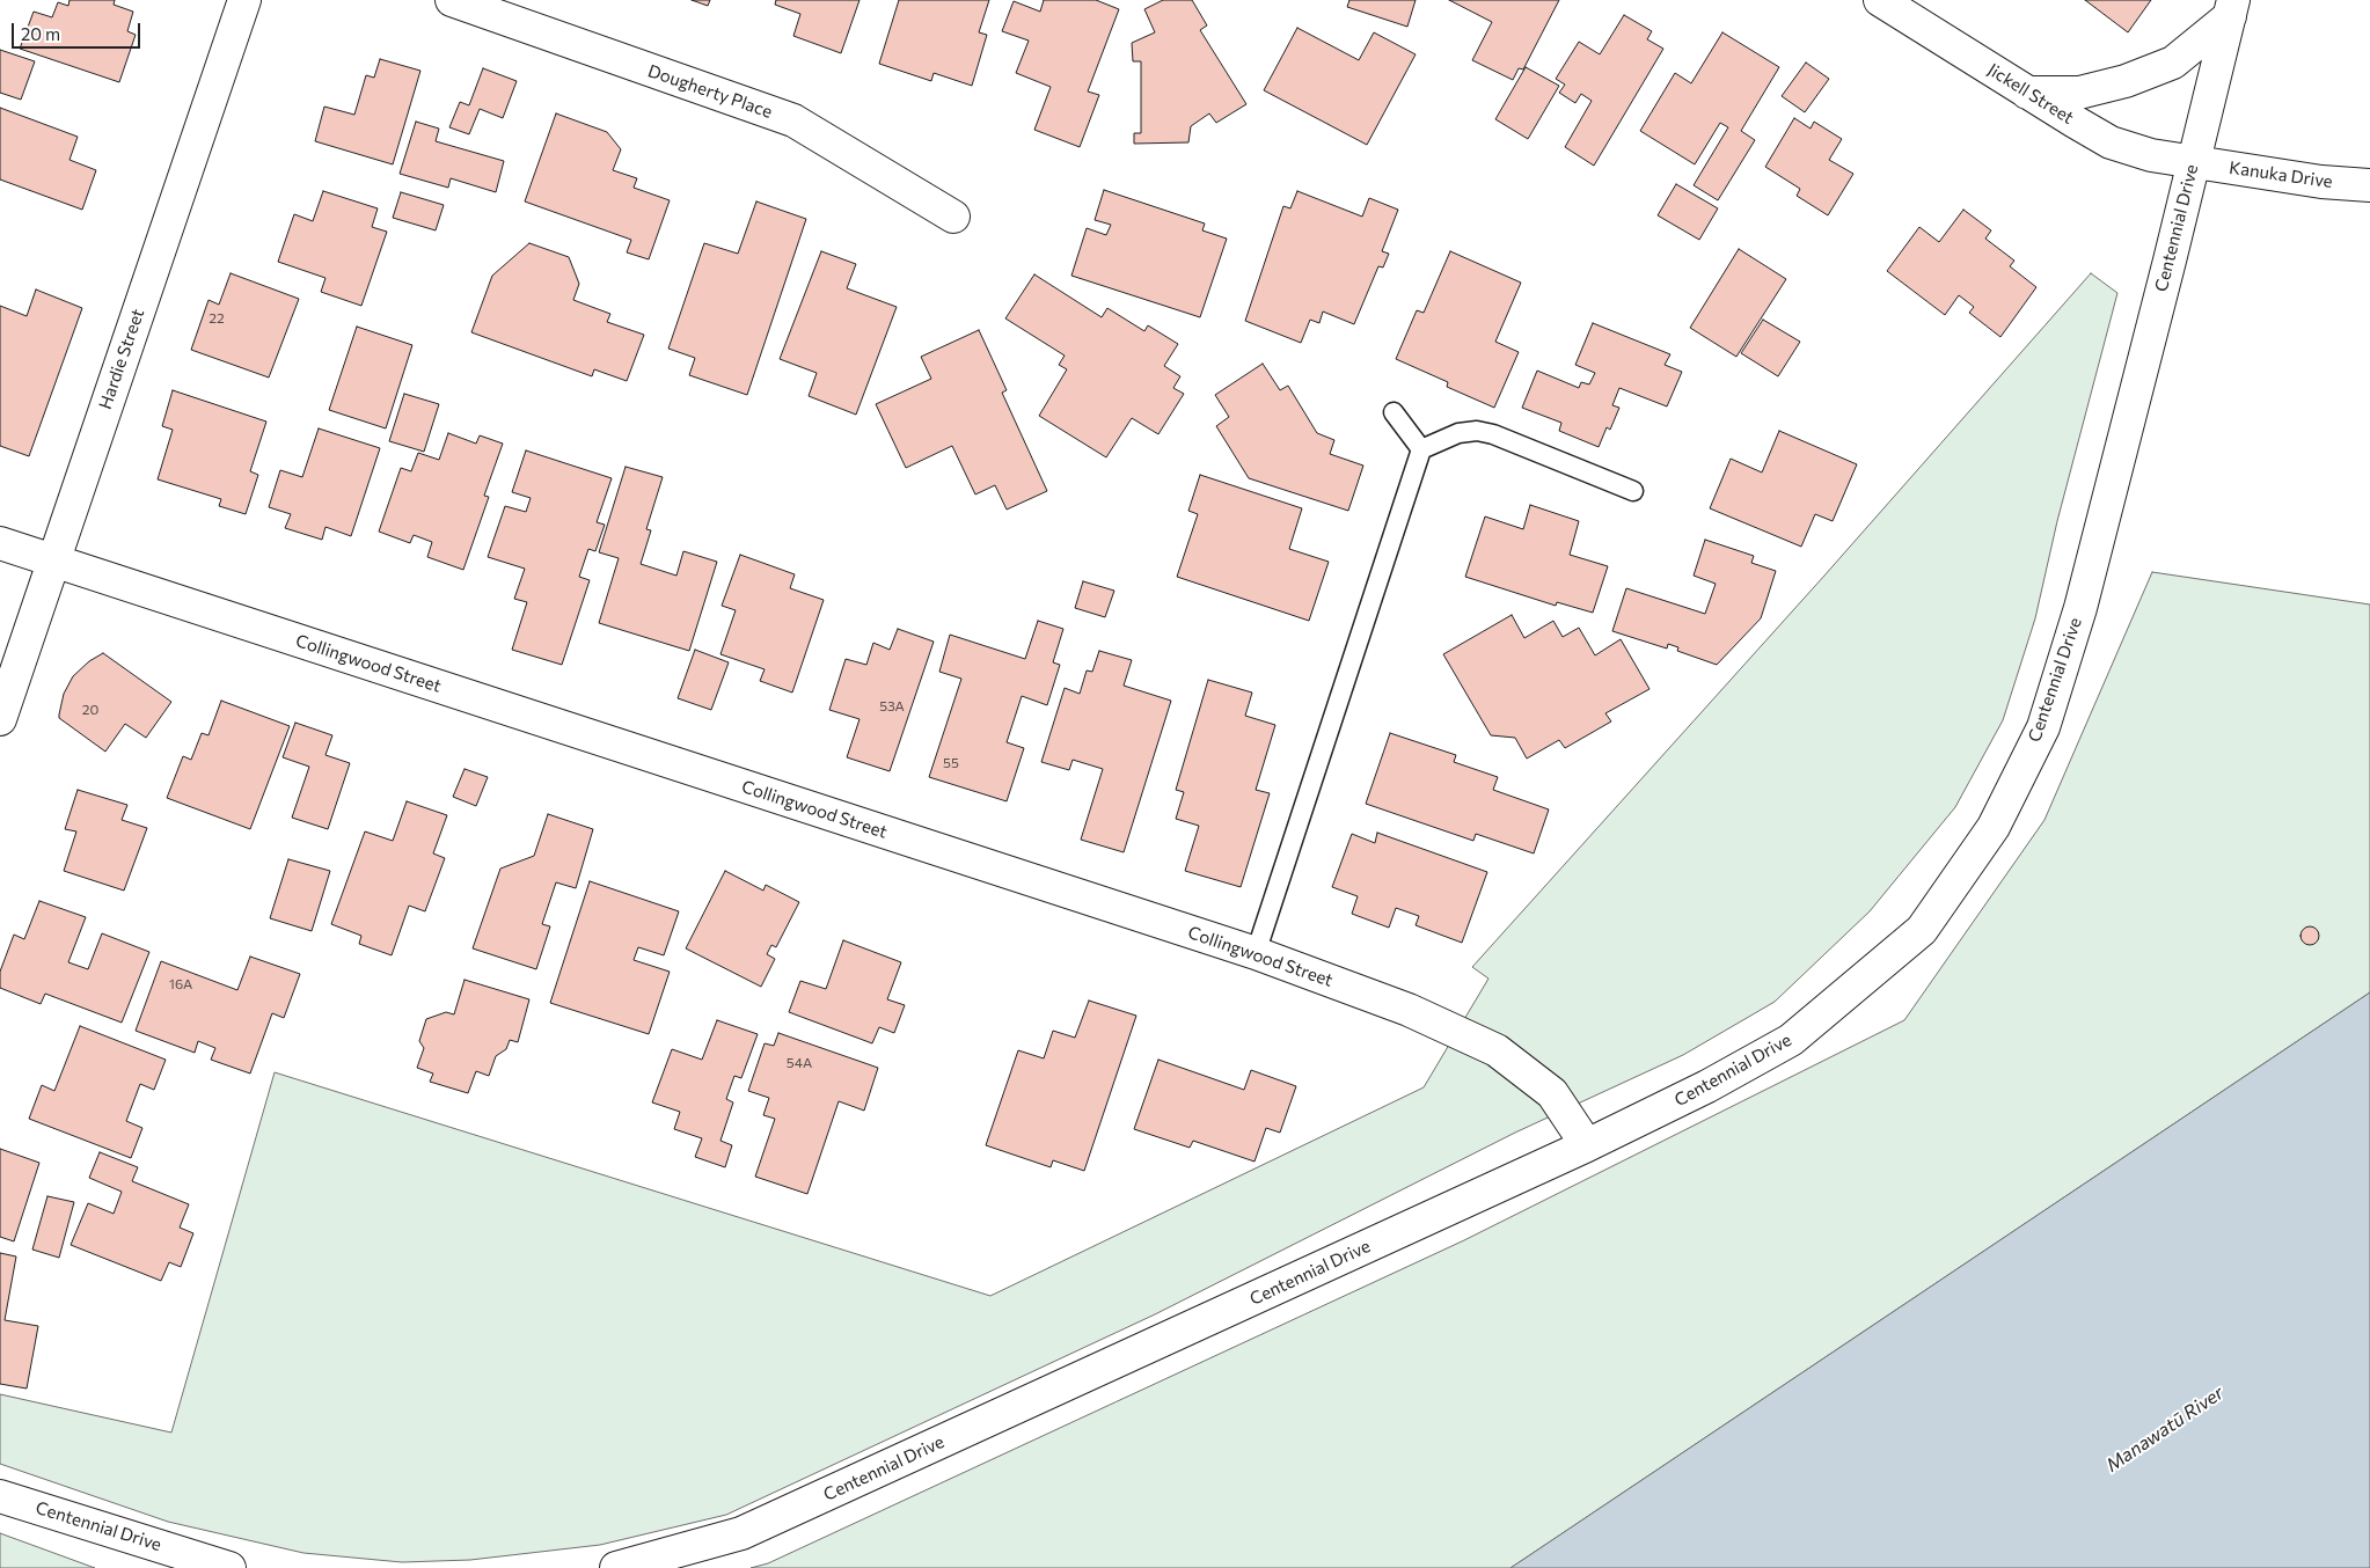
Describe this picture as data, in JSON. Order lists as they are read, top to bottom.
{
  "streets": {
    "street": [
      "Dougherty Place",
      "Jickell Street",
      "Kanuka Drive",
      "Centennial Drive",
      "Hardie Street",
      "Collingwood Street"
    ]
  },
  "crossings": [
    ["Jickell Street", "Kanuka Drive"],
    ["Jickell Street", "Centennial Drive"],
    ["Kanuka Drive", "Centennial Drive"],
    ["Centennial Drive", "Collingwood Street"],
    ["Hardie Street", "Collingwood Street"]
  ],
  "water": ["Manawatū River"],
  "house_numbers": [
    "22",
    "53A",
    "20",
    "55",
    "16A",
    "54A"
  ],
  "scale_bar": "20 m"
}
